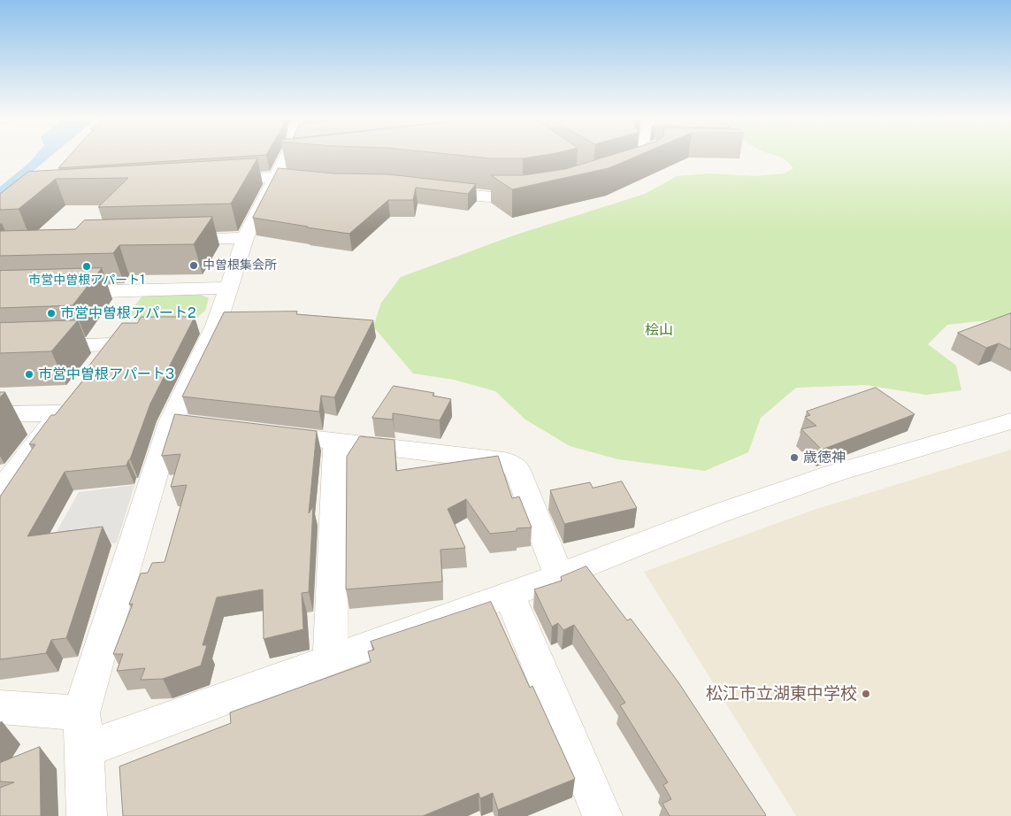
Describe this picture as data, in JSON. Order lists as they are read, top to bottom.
{
  "parks": ["桧山"],
  "places": [
    "中曽根集会所",
    "市営中曽根アパート1",
    "市営中曽根アパート2",
    "市営中曽根アパート3",
    "歳徳神",
    "松江市立湖東中学校"
  ]
}
